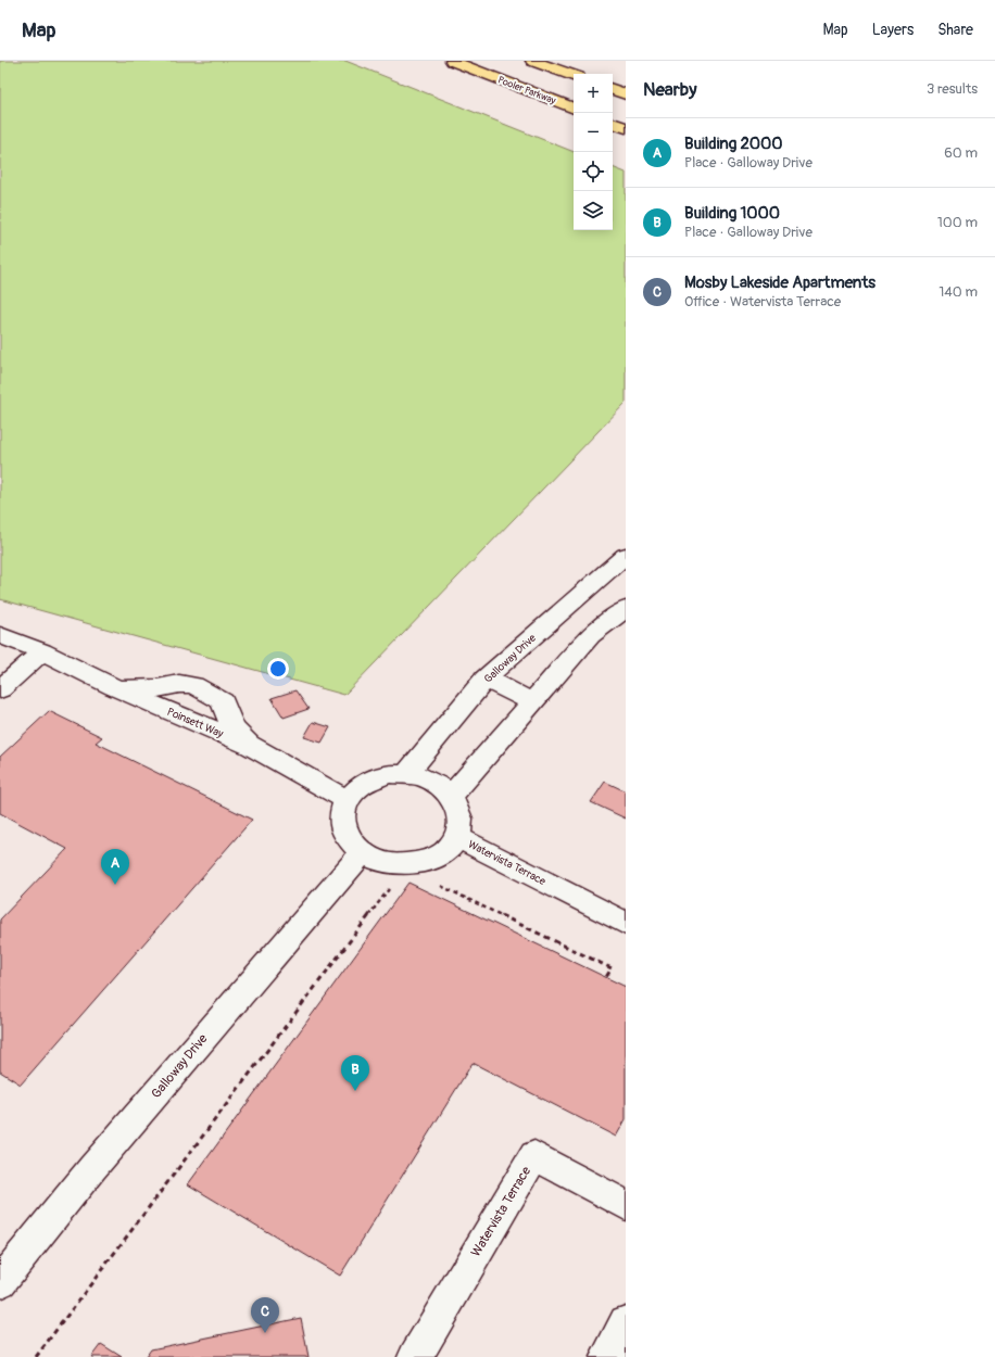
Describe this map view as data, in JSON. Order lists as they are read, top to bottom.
{
  "streets": {
    "main road": ["Pooler Parkway"],
    "street": ["Galloway Drive", "Poinsett Way", "Watervista Terrace"]
  },
  "crossings": [
    ["Galloway Drive", "Poinsett Way"],
    ["Galloway Drive", "Watervista Terrace"],
    ["Poinsett Way", "Watervista Terrace"]
  ],
  "page": {
    "header": "Map",
    "nav": ["Map", "Layers", "Share"],
    "heading": ["Nearby", "3 results"],
    "map_buttons": ["+", "−"],
    "list": [
      {
        "mark": "A",
        "name": "Building 2000",
        "note": "Place · Galloway Drive",
        "value": "60 m"
      },
      {
        "mark": "B",
        "name": "Building 1000",
        "note": "Place · Galloway Drive",
        "value": "100 m"
      },
      {
        "mark": "C",
        "name": "Mosby Lakeside Apartments",
        "note": "Office · Watervista Terrace",
        "value": "140 m"
      }
    ],
    "pins": ["A", "B", "C"]
  }
}
